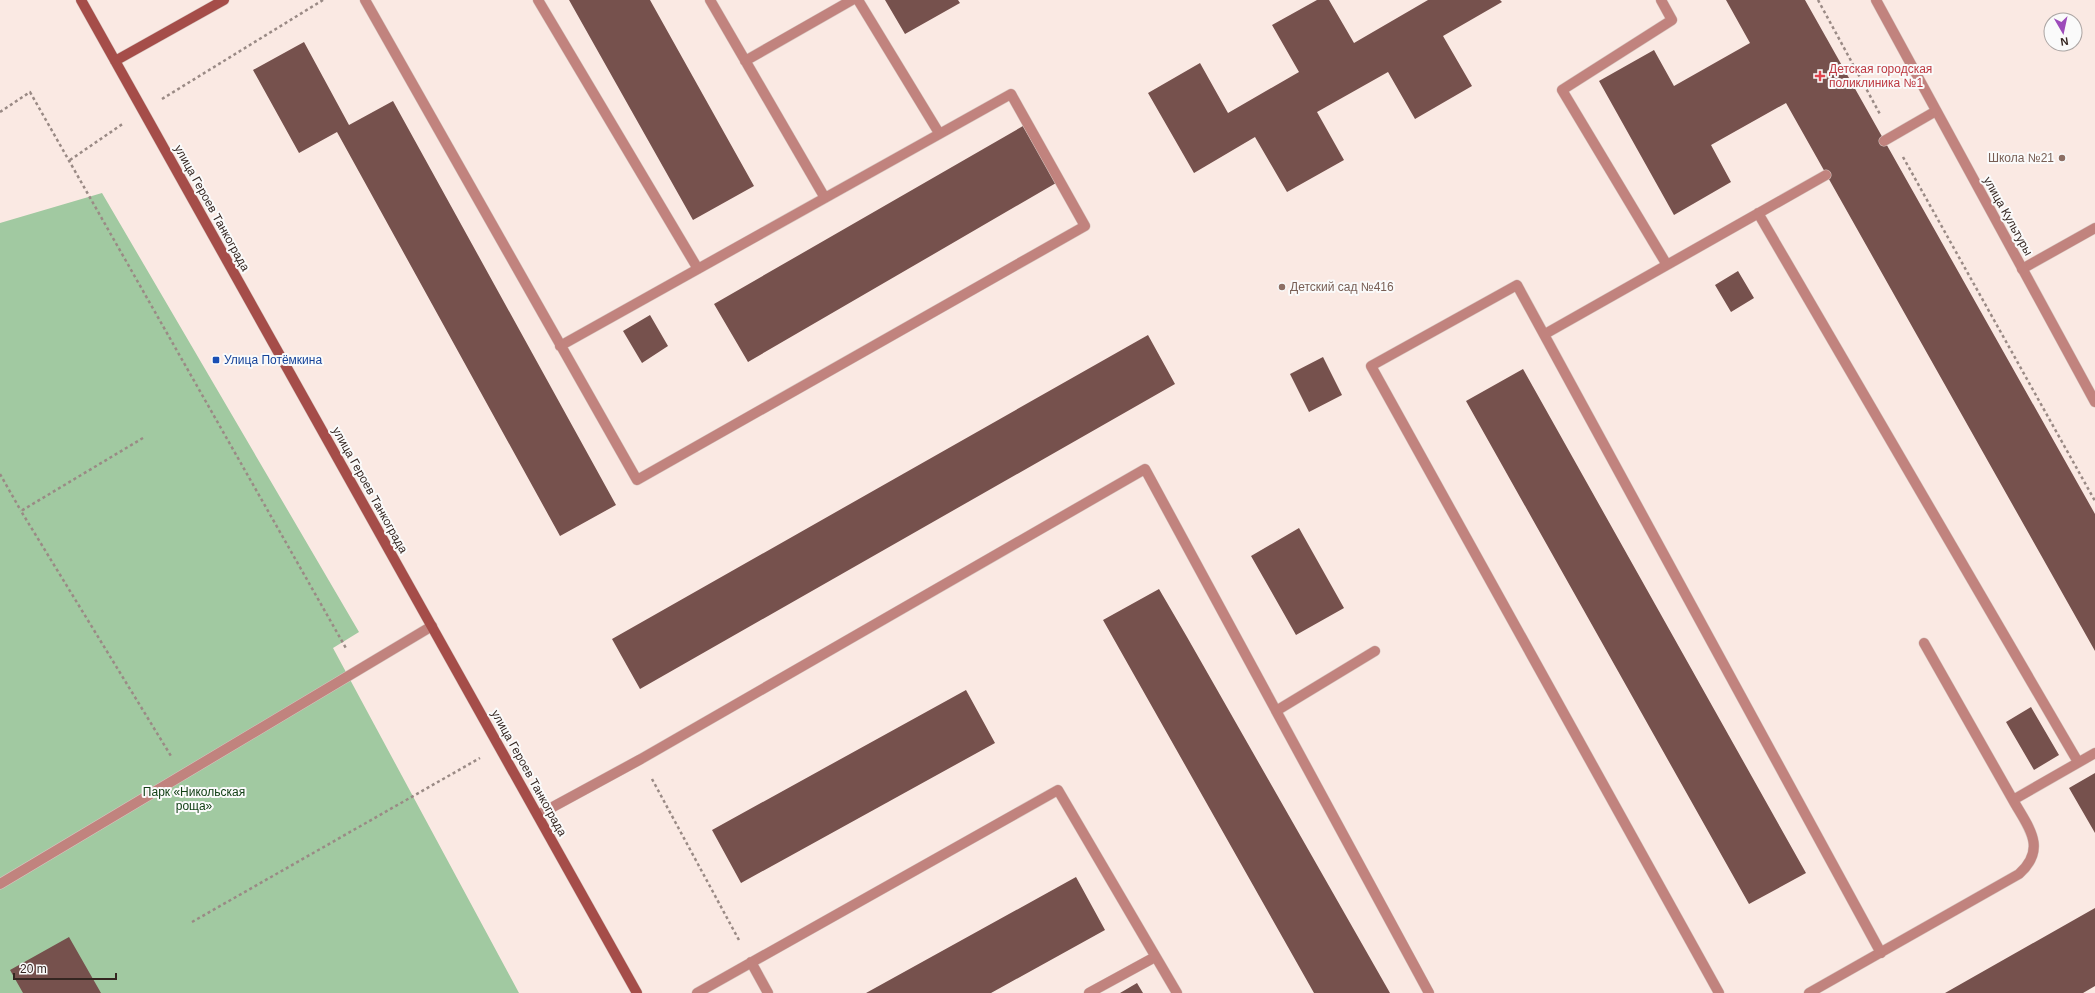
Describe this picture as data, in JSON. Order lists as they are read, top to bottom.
{
  "streets": {
    "main road": ["улица Героев Танкограда"],
    "street": ["улица Культуры"]
  },
  "parks": ["Парк «Никольская роща»"],
  "places": {
    "health": ["Детская городская поликлиника №1"],
    "other": ["Школа №21", "Детский сад №416"],
    "transit": ["Улица Потёмкина"]
  },
  "scale_bar": "20 m",
  "north": "bottom"
}
